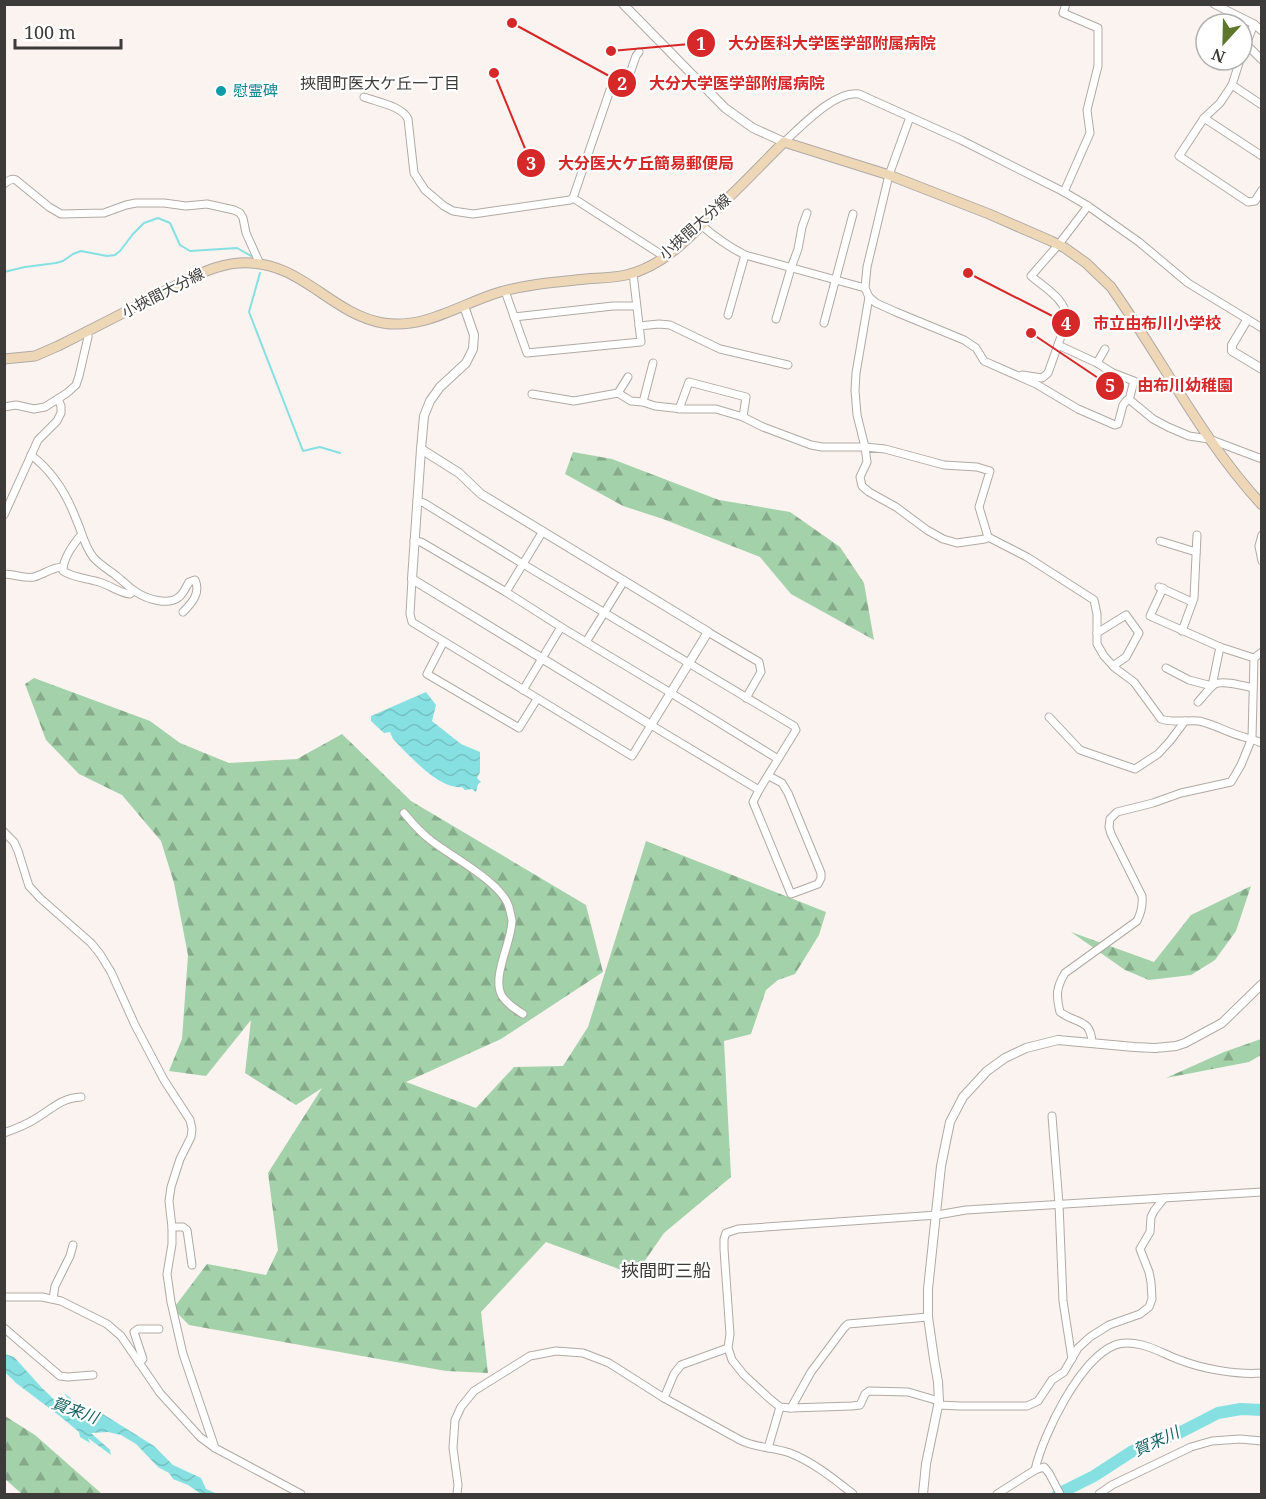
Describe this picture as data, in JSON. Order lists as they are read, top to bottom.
{
  "streets": {
    "main road": ["小挾間大分線"]
  },
  "districts": ["挾間町医大ケ丘一丁目", "挾間町三船"],
  "water": ["賀来川"],
  "places": [
    "大分大学医学部附属病院",
    "大分医科大学医学部附属病院",
    "大分医大ケ丘簡易郵便局",
    "慰霊碑",
    "市立由布川小学校",
    "由布川幼稚園"
  ],
  "scale_bar": "100 m",
  "north": "bottom"
}
